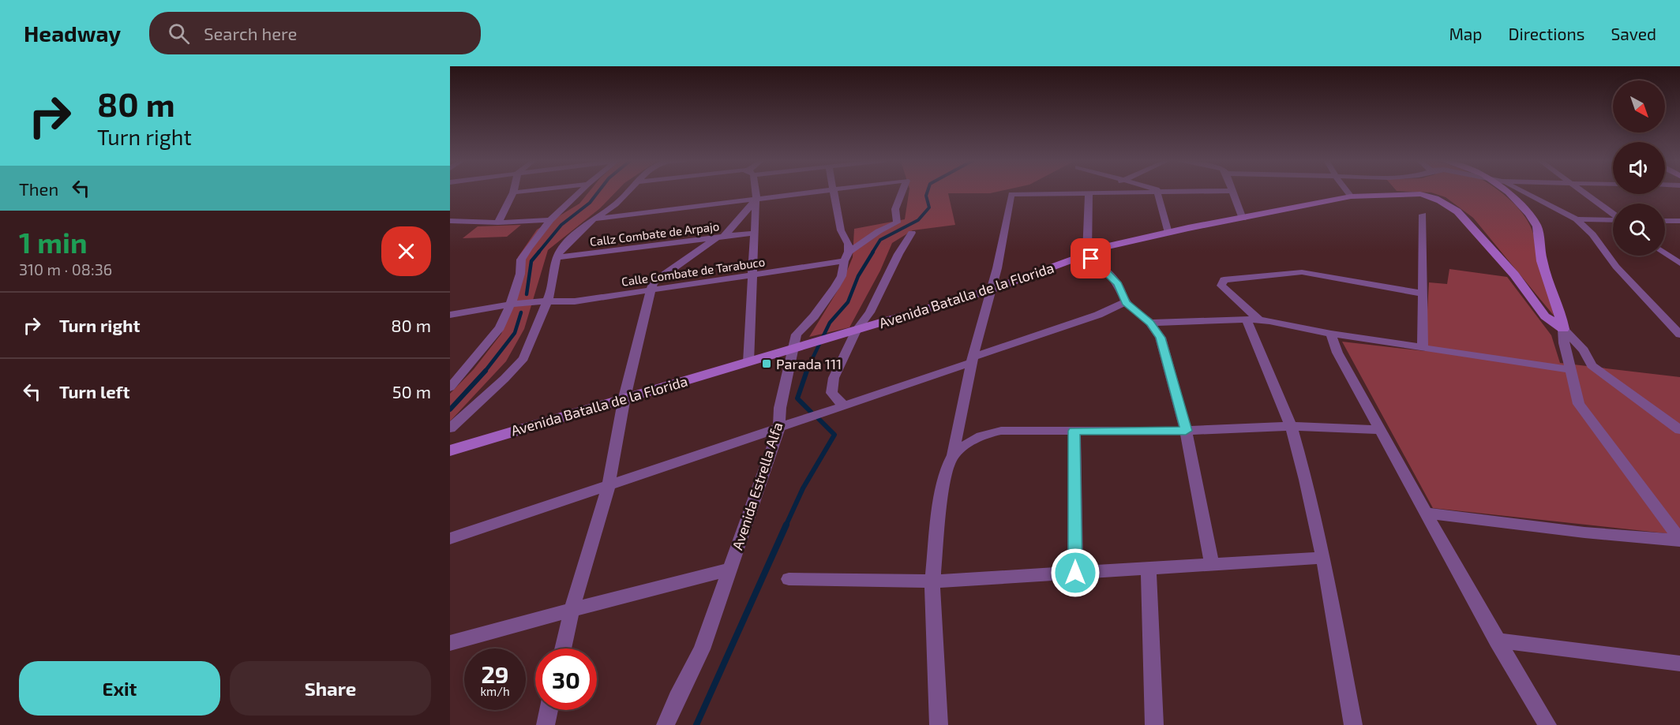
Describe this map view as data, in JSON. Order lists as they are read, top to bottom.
{
  "streets": {
    "street": [
      "Callz Combate de Arpajo",
      "Calle Combate de Tarabuco",
      "Avenida Batalla de la Florida",
      "Avenida Estrella Alfa"
    ]
  },
  "crossings": [
    ["Calle Combate de Tarabuco", "Avenida Estrella Alfa"],
    ["Avenida Batalla de la Florida", "Avenida Estrella Alfa"]
  ],
  "places": {
    "transit": ["Parada 111"]
  },
  "north": "bottom right",
  "page": {
    "header": "Headway",
    "search": "Search here",
    "nav": ["Map", "Directions", "Saved"],
    "turn": ["80 m", "Turn right"],
    "then": "Then",
    "heading": ["1 min", "310 m · 08:36"],
    "list": [
      {
        "name": "Turn right",
        "value": "80 m"
      },
      {
        "name": "Turn left",
        "value": "50 m"
      }
    ],
    "speed": "29 km/h",
    "limit": "30",
    "buttons": ["Exit", "Share"]
  }
}
